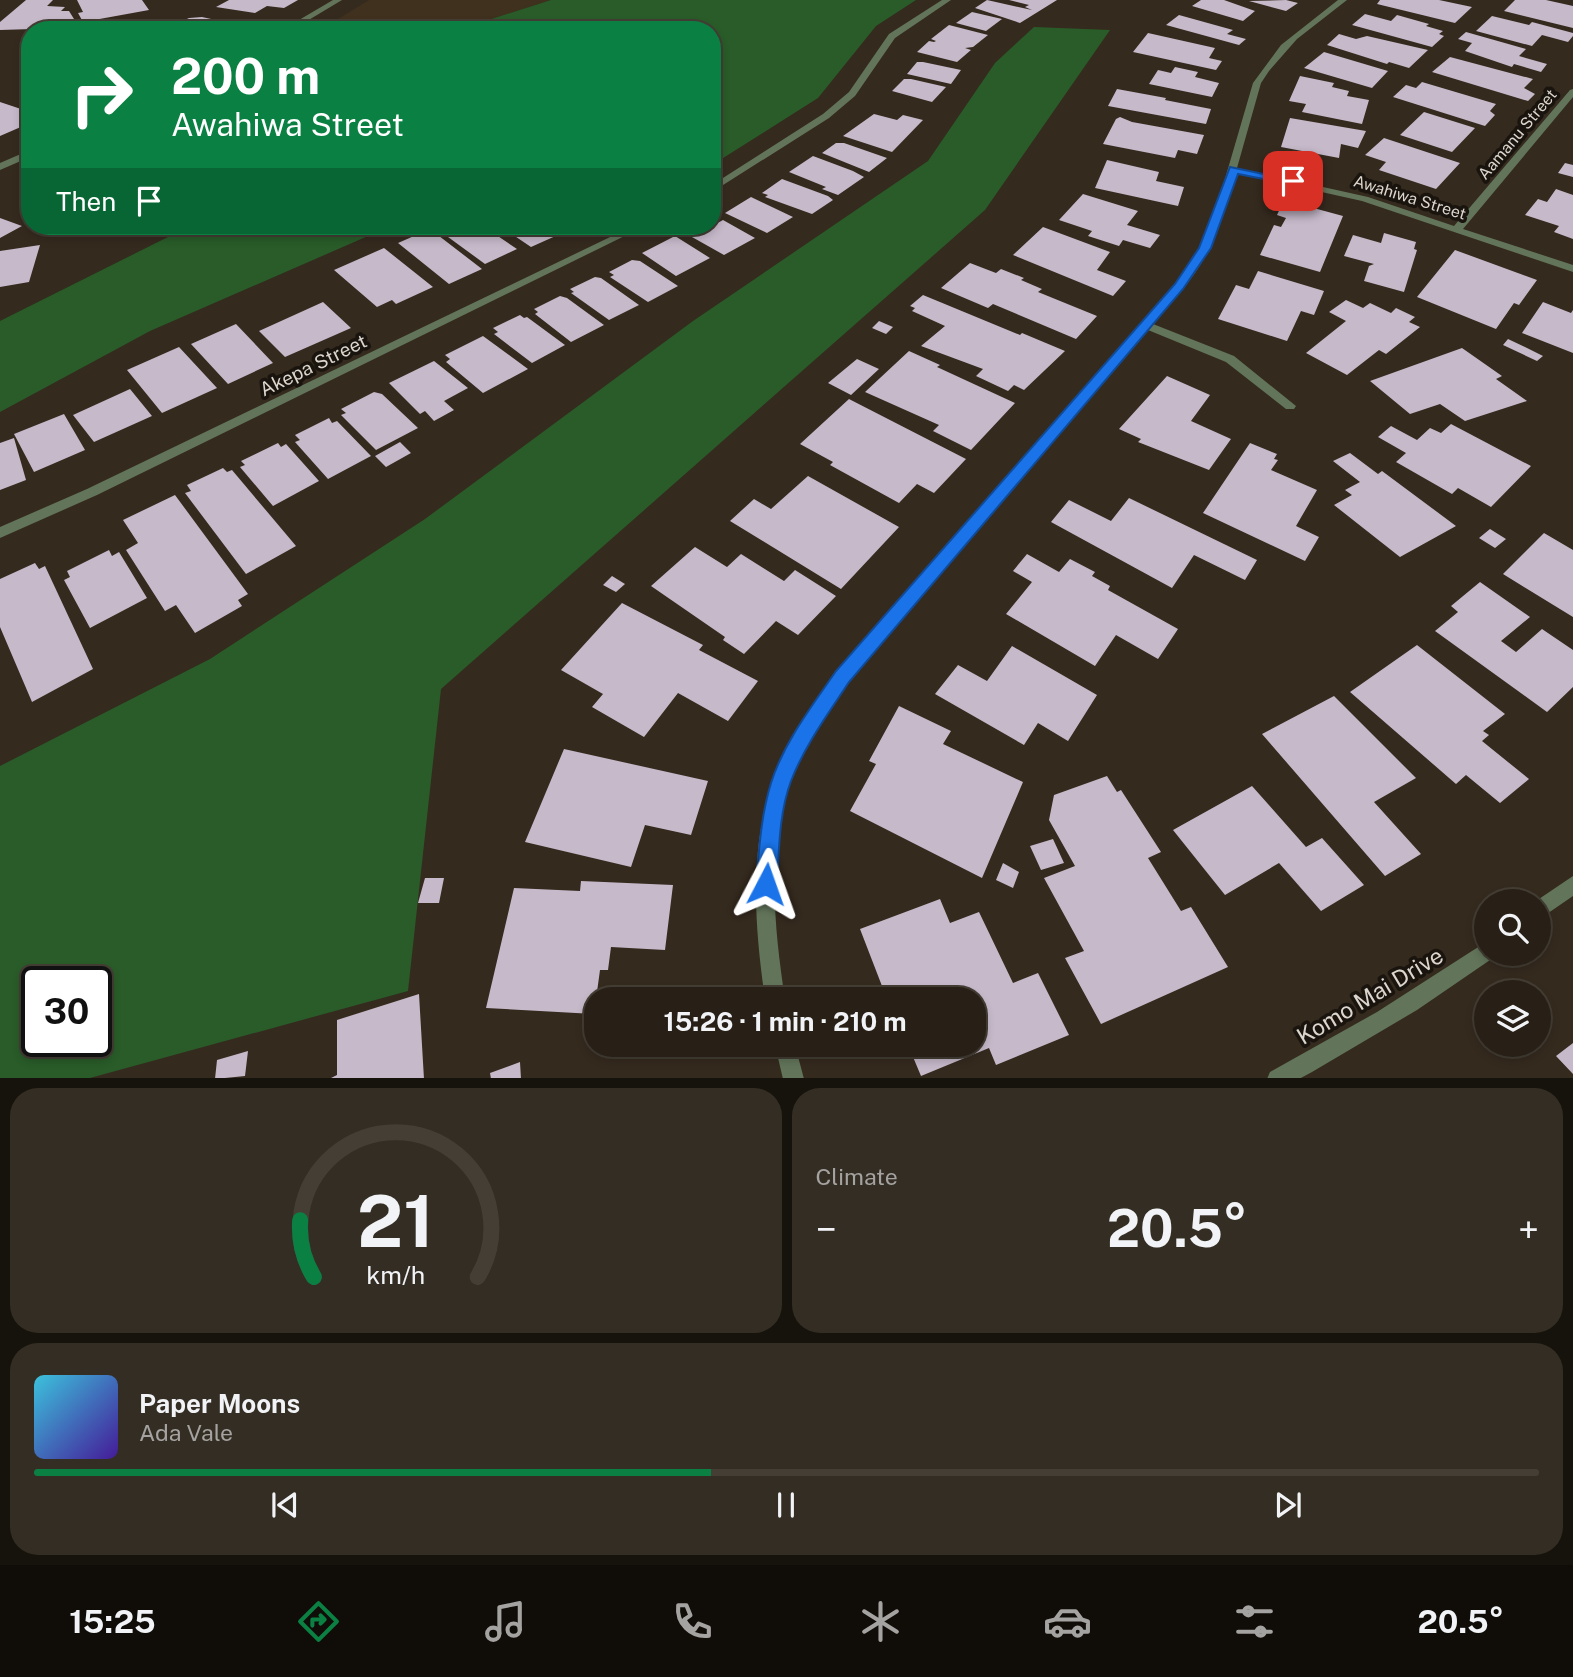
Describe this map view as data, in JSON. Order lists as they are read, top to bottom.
{
  "streets": {
    "street": [
      "Aamanu Street",
      "Awahiwa Street",
      "Akepa Street",
      "Komo Mai Drive"
    ]
  },
  "crossings": [
    ["Aamanu Street", "Awahiwa Street"]
  ],
  "page": {
    "turn": ["200 m", "Awahiwa Street"],
    "then": "Then",
    "limit": "30",
    "trip": "15:26 · 1 min · 210 m",
    "tile": "Climate",
    "heat": ["−", "20.5°", "+"],
    "song": ["Paper Moons", "Ada Vale"],
    "tabs": ["15:25", "20.5°"],
    "gauge": ["21", "km/h"]
  }
}
